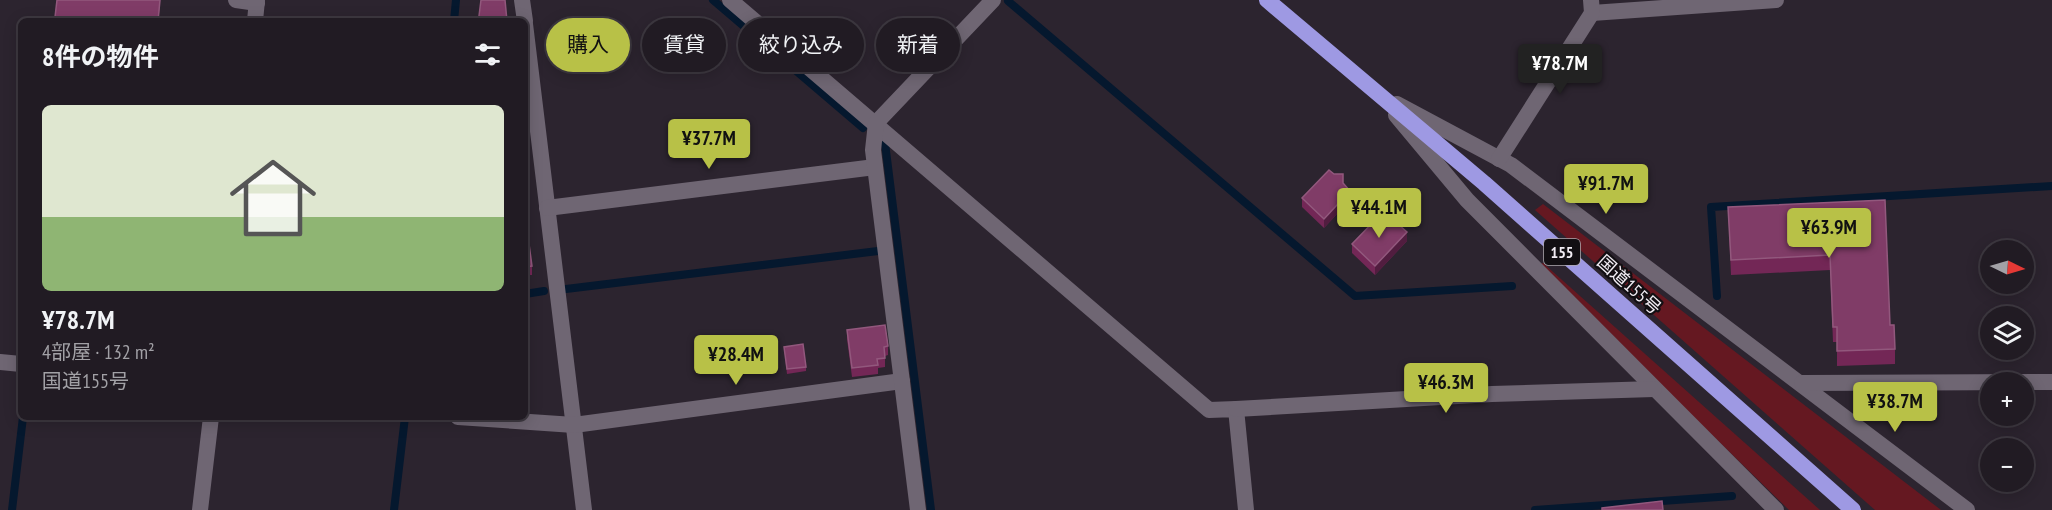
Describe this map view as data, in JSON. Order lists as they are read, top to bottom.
{
  "streets": {
    "highway": ["155", "国道155号"]
  },
  "north": "right",
  "page": {
    "chip": [
      "購入",
      "賃貸",
      "絞り込み",
      "新着"
    ],
    "heading": "8件の物件",
    "price": [
      "¥78.7M",
      "¥37.7M",
      "¥91.7M",
      "¥44.1M",
      "¥63.9M",
      "¥28.4M",
      "¥46.3M",
      "¥38.7M"
    ],
    "list": [
      {
        "name": "¥78.7M",
        "note": "4部屋 · 132 m² · 国道155号"
      }
    ],
    "map_buttons": ["+", "−"]
  }
}
